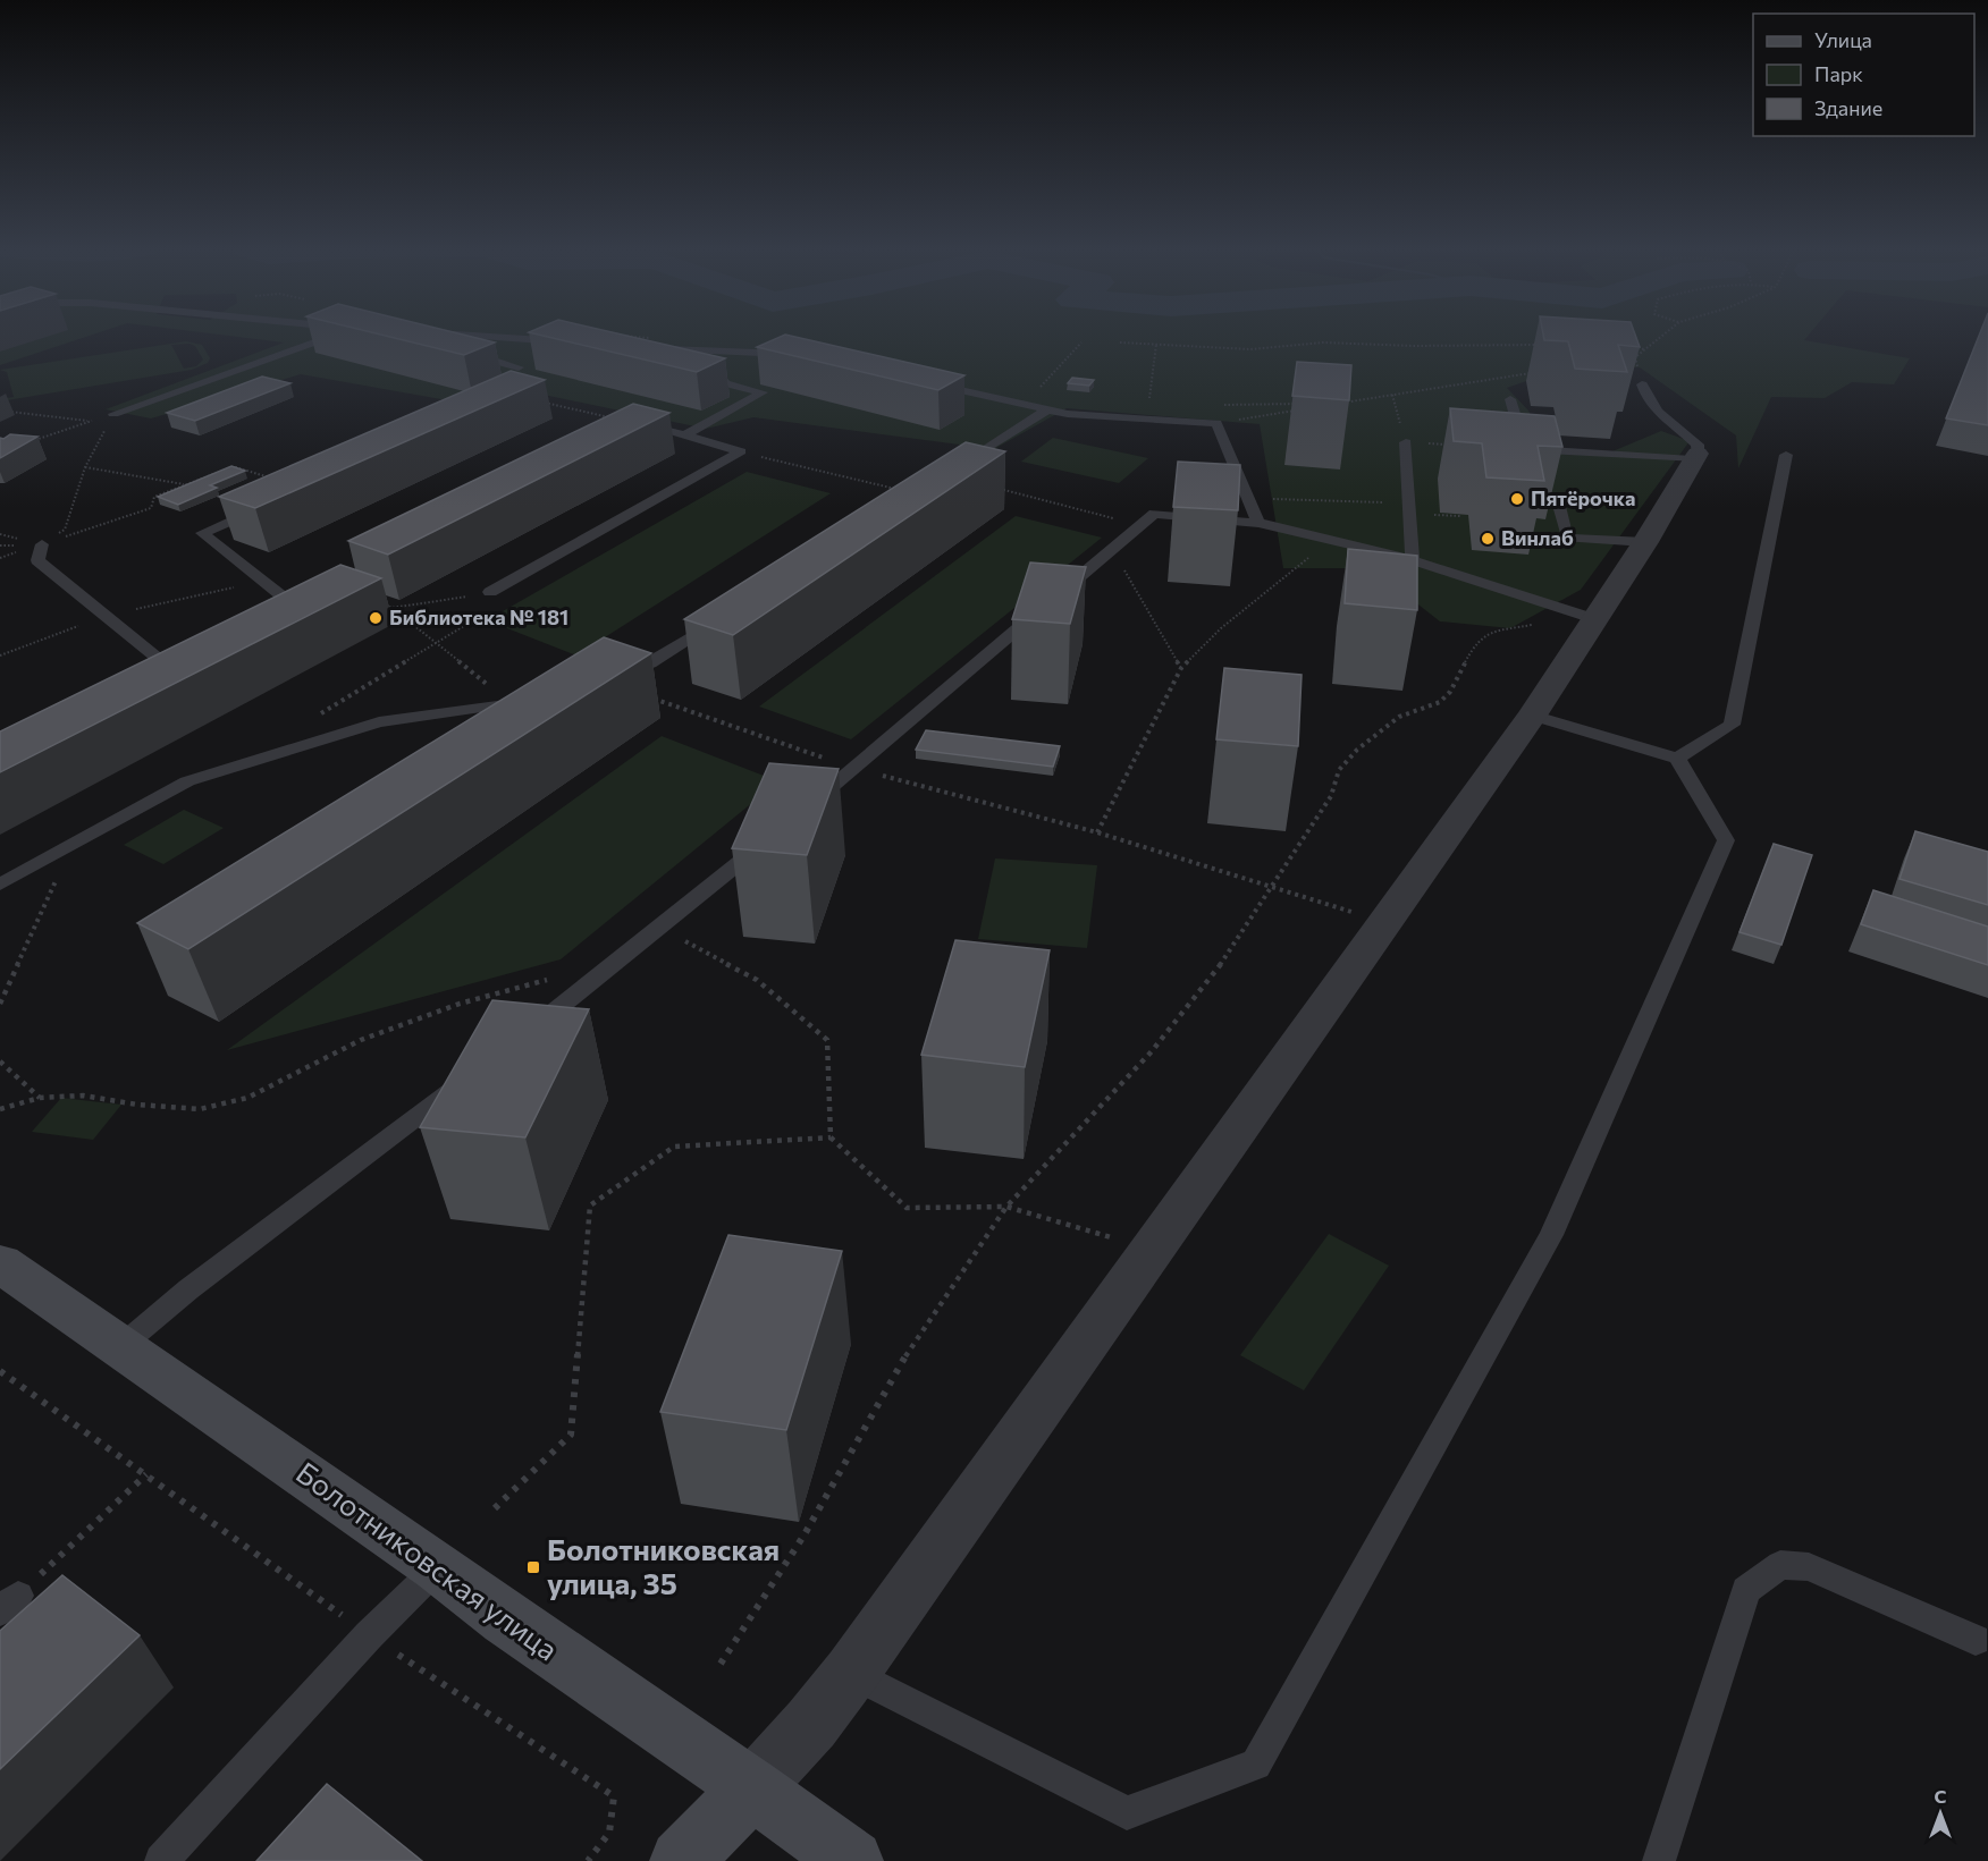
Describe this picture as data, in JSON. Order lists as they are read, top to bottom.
{
  "streets": {
    "street": ["Болотниковская улица"]
  },
  "places": {
    "other": ["Пятёрочка", "Винлаб", "Библиотека № 181"],
    "transit": ["Болотниковская улица, 35"]
  },
  "legend": ["Улица", "Парк", "Здание"],
  "north": "top"
}
